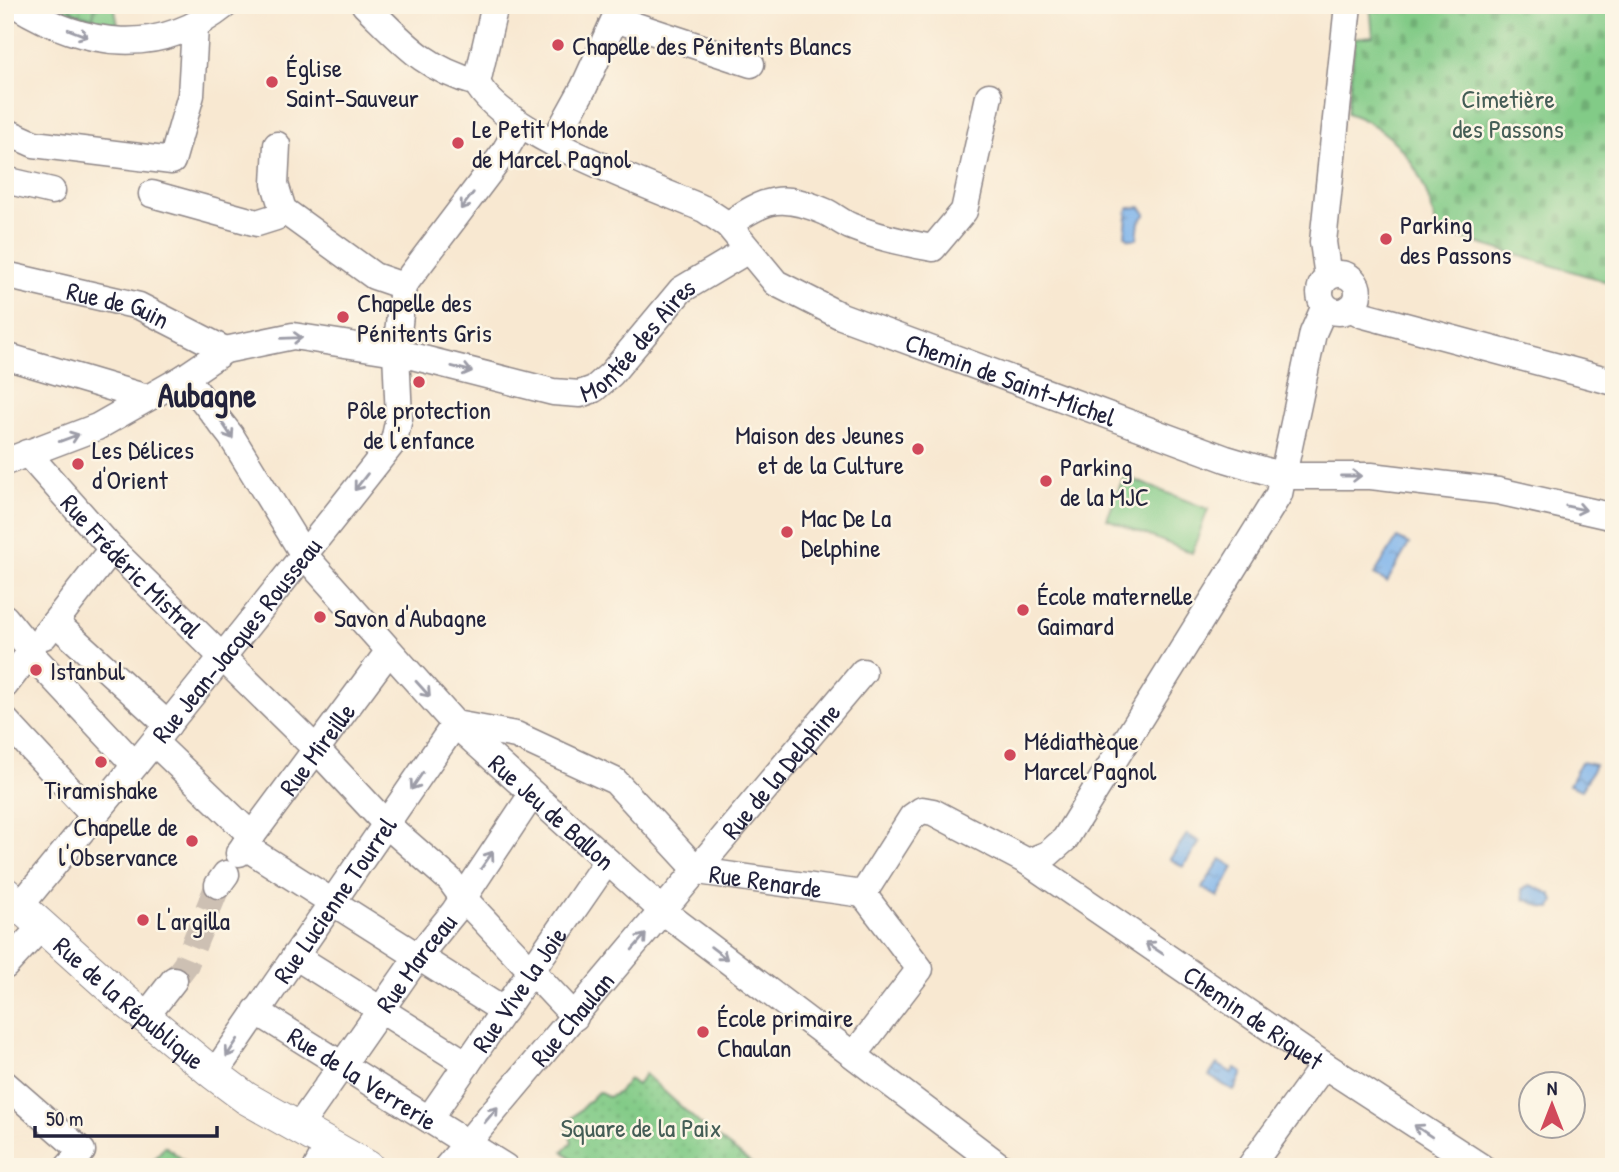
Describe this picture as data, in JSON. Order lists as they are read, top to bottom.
{
  "streets": {
    "main road": ["Rue de la République"],
    "street": [
      "Rue de Guin",
      "Montée des Aires",
      "Chemin de Saint-Michel",
      "Rue Frédéric Mistral",
      "Rue Jean-Jacques Rousseau",
      "Rue Mireille",
      "Rue de la Delphine",
      "Rue Jeu de Ballon",
      "Rue Renarde",
      "Rue Lucienne Tourrel",
      "Rue Marceau",
      "Rue Vive la Joie",
      "Chemin de Riquet",
      "Rue Chaulan",
      "Rue de la Verrerie"
    ]
  },
  "crossings": [
    ["Rue de Guin", "Montée des Aires"],
    ["Montée des Aires", "Chemin de Saint-Michel"],
    ["Montée des Aires", "Rue Jean-Jacques Rousseau"],
    ["Rue Frédéric Mistral", "Rue Jean-Jacques Rousseau"],
    ["Rue Frédéric Mistral", "Rue Mireille"],
    ["Rue Frédéric Mistral", "Rue Lucienne Tourrel"],
    ["Rue Frédéric Mistral", "Rue Marceau"],
    ["Rue Jean-Jacques Rousseau", "Rue Jeu de Ballon"],
    ["Rue Jean-Jacques Rousseau", "Rue de la République"],
    ["Rue Mireille", "Rue Jeu de Ballon"],
    ["Rue de la Delphine", "Rue Renarde"],
    ["Rue de la Delphine", "Rue Chaulan"],
    ["Rue Jeu de Ballon", "Rue Renarde"],
    ["Rue Jeu de Ballon", "Rue Lucienne Tourrel"],
    ["Rue Jeu de Ballon", "Rue Marceau"],
    ["Rue Jeu de Ballon", "Rue Vive la Joie"],
    ["Rue Jeu de Ballon", "Rue Chaulan"],
    ["Rue Renarde", "Rue Lucienne Tourrel"],
    ["Rue Renarde", "Rue Chaulan"],
    ["Rue Lucienne Tourrel", "Rue de la République"],
    ["Rue Lucienne Tourrel", "Rue de la Verrerie"],
    ["Rue Marceau", "Rue de la République"],
    ["Rue Marceau", "Rue de la Verrerie"],
    ["Rue Vive la Joie", "Rue de la Verrerie"],
    ["Rue Chaulan", "Rue de la Verrerie"]
  ],
  "one_way": [
    "Montée des Aires",
    "Rue Jeu de Ballon",
    "Rue Lucienne Tourrel",
    "Chemin de Riquet",
    "Rue Chaulan"
  ],
  "districts": ["Aubagne"],
  "parks": ["Cimetière des Passons", "Square de la Paix"],
  "places": [
    "Chapelle des Pénitents Blancs",
    "Église Saint-Sauveur",
    "Le Petit Monde de Marcel Pagnol",
    "Parking des Passons",
    "Chapelle des Pénitents Gris",
    "Pôle protection de l'enfance",
    "Maison des Jeunes et de la Culture",
    "Les Délices d'Orient",
    "Parking de la MJC",
    "Mac De La Delphine",
    "École maternelle Gaimard",
    "Savon d'Aubagne",
    "Istanbul",
    "Médiathèque Marcel Pagnol",
    "Tiramishake",
    "Chapelle de l'Observance",
    "L'argilla",
    "École primaire Chaulan"
  ],
  "scale_bar": "50 m",
  "north": "top"
}
